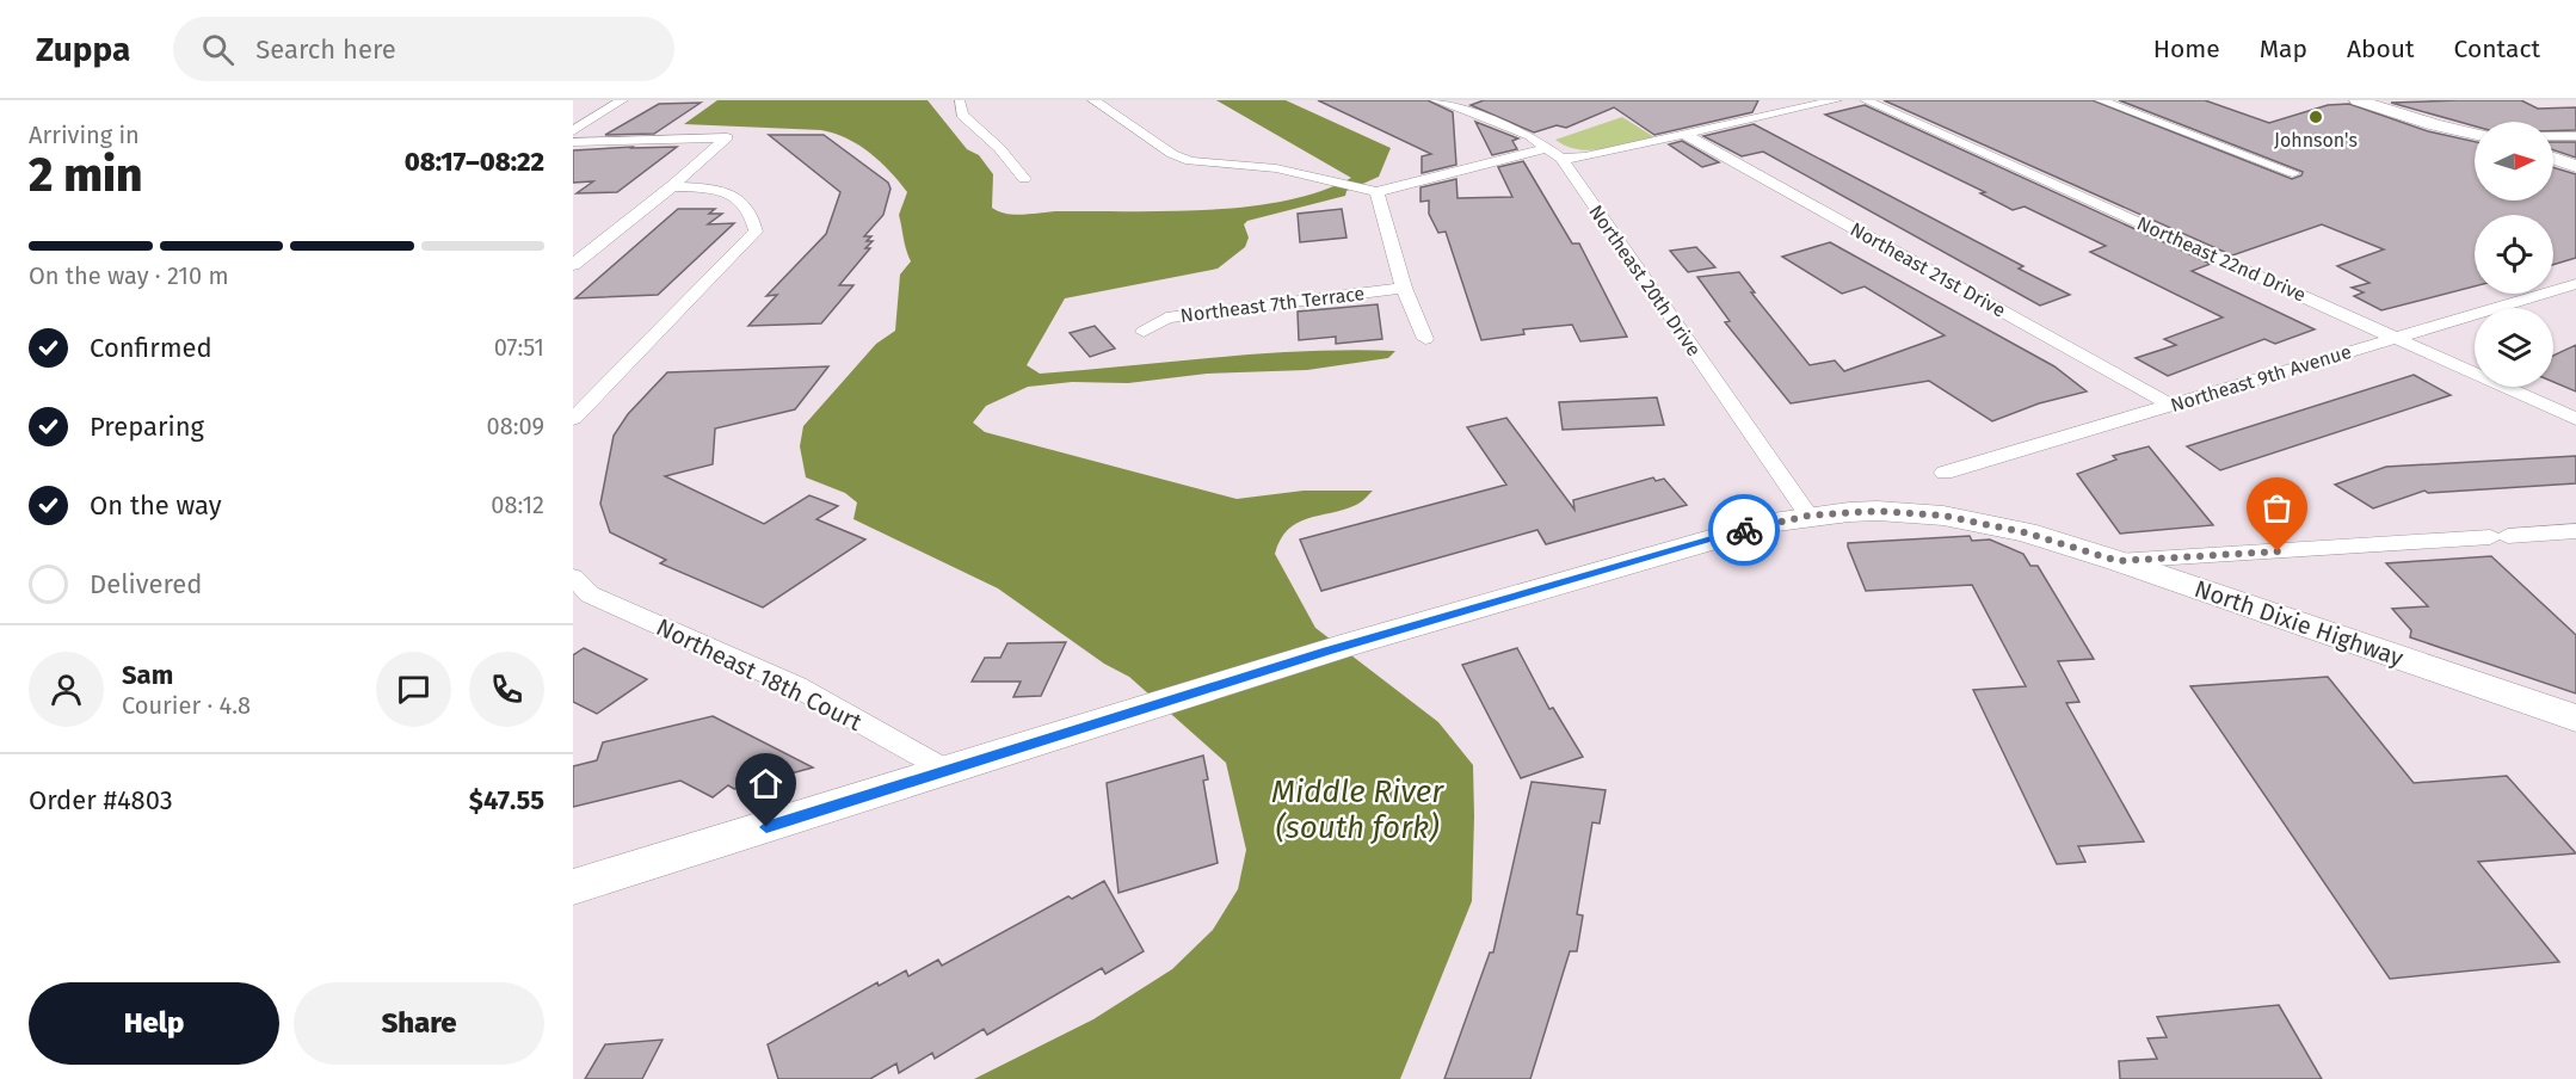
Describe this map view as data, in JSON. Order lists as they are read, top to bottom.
{
  "streets": {
    "street": [
      "Northeast 22nd Drive",
      "Northeast 21st Drive",
      "Northeast 20th Drive",
      "Northeast 7th Terrace",
      "Northeast 9th Avenue",
      "North Dixie Highway",
      "Northeast 18th Court"
    ]
  },
  "crossings": [
    ["Northeast 22nd Drive", "Northeast 9th Avenue"],
    ["Northeast 21st Drive", "Northeast 9th Avenue"],
    ["Northeast 20th Drive", "North Dixie Highway"],
    ["North Dixie Highway", "Northeast 18th Court"]
  ],
  "water": ["Middle River (south fork)"],
  "places": ["Johnson's"],
  "north": "right",
  "page": {
    "header": "Zuppa",
    "search": "Search here",
    "nav": [
      "Home",
      "Map",
      "About",
      "Contact"
    ],
    "heading": ["2 min", "Arriving in", "08:17–08:22"],
    "panel": [
      "Sam",
      "Courier · 4.8",
      "Order #4803",
      "$47.55"
    ],
    "bar": "On the way · 210 m",
    "list": [
      ["Confirmed", "07:51"],
      ["Preparing", "08:09"],
      ["On the way", "08:12"],
      "Delivered"
    ],
    "buttons": ["Help", "Share"]
  }
}
